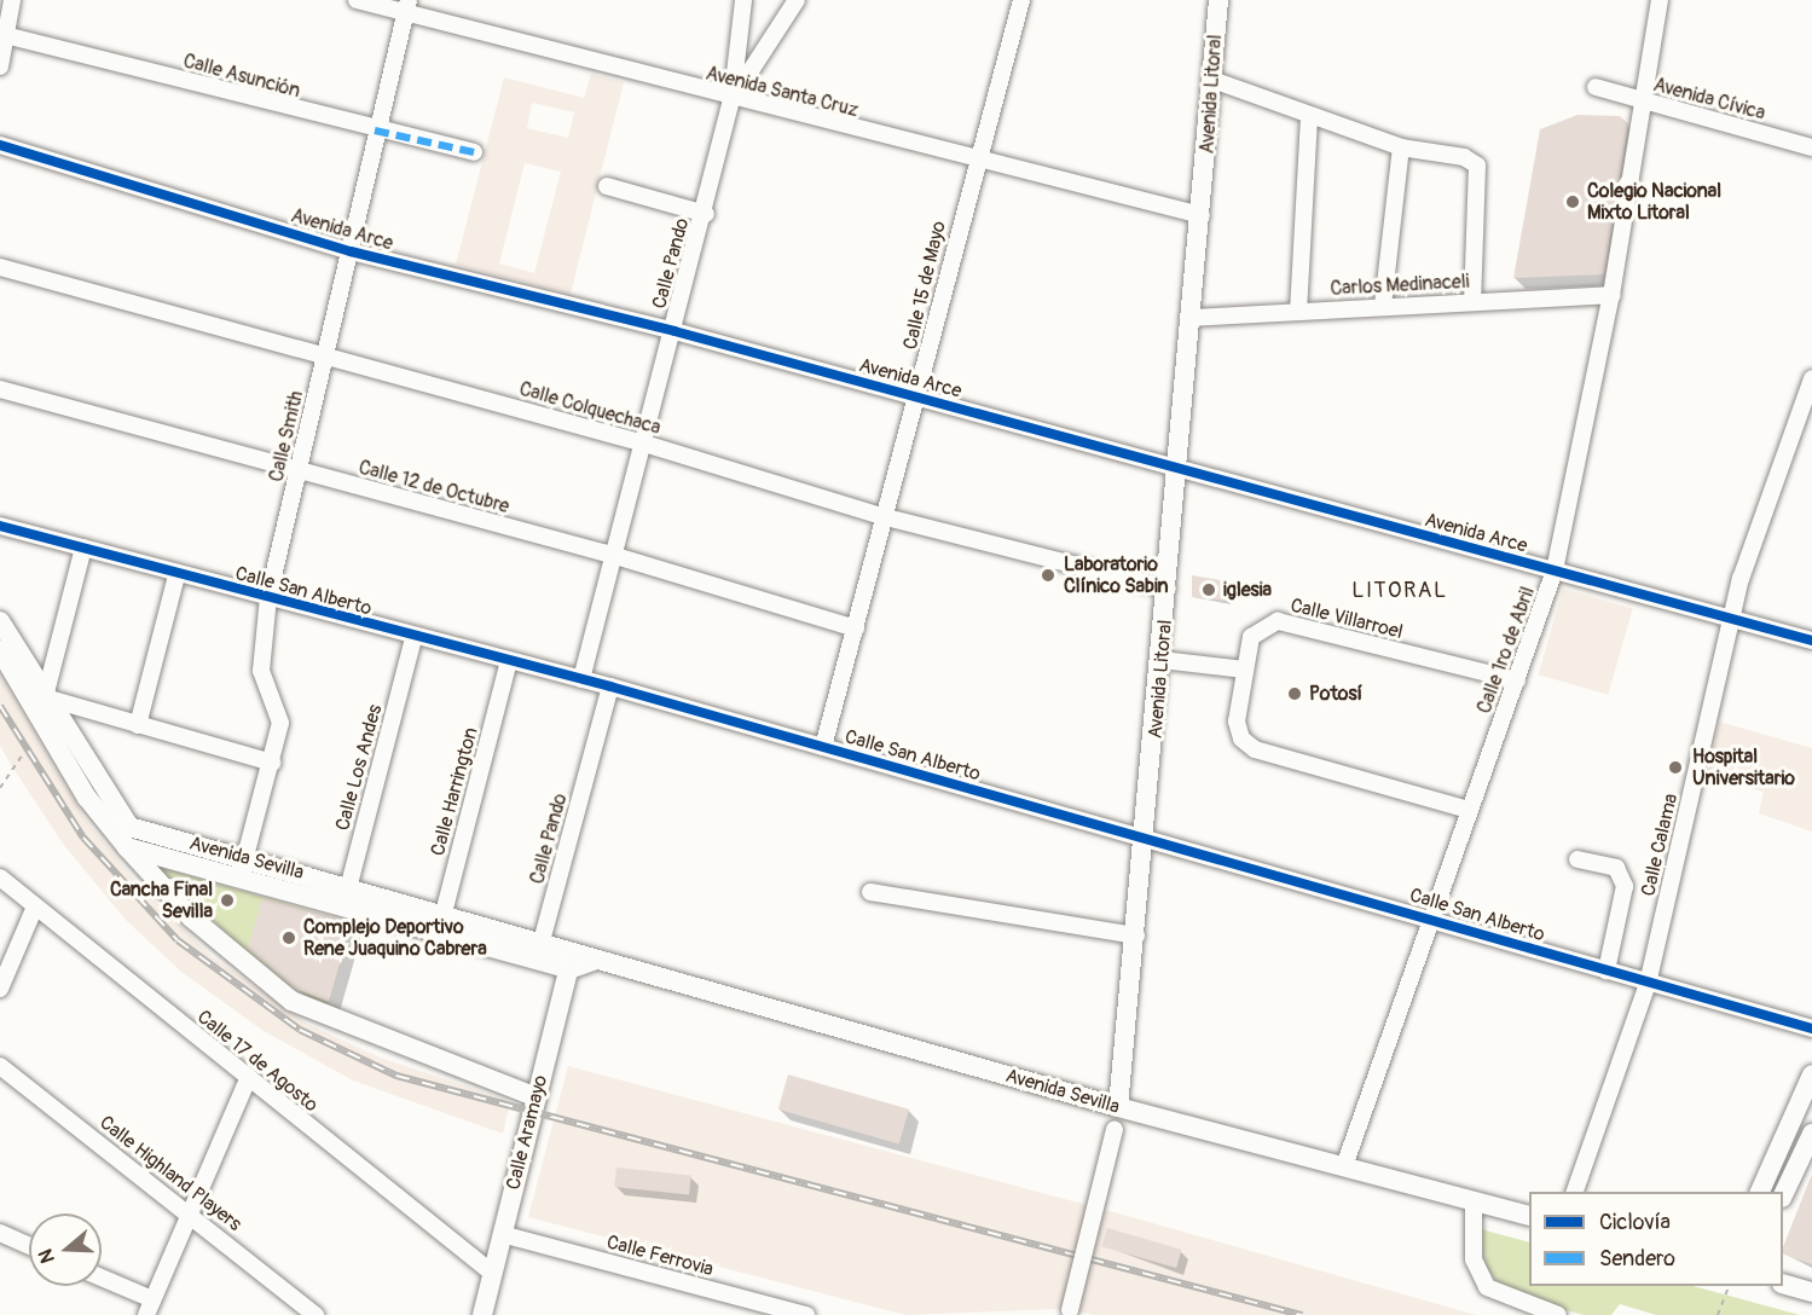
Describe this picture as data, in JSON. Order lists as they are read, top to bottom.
{
  "streets": {
    "main road": ["Avenida Litoral", "Avenida Sevilla", "Calle Aramayo"],
    "street": [
      "Calle Asunción",
      "Avenida Santa Cruz",
      "Avenida Cívica",
      "Avenida Arce",
      "Calle Pando",
      "Calle 15 de Mayo",
      "Carlos Medinaceli",
      "Calle Colquechaca",
      "Calle Smith",
      "Calle 12 de Octubre",
      "Calle San Alberto",
      "Calle Villarroel",
      "Calle 1ro de Abril",
      "Calle Los Andes",
      "Calle Harrington",
      "Calle Calama",
      "Calle 17 de Agosto",
      "Calle Highland Players",
      "Calle Ferrovia"
    ]
  },
  "crossings": [
    ["Calle Asunción", "Calle Smith"],
    ["Avenida Santa Cruz", "Avenida Litoral"],
    ["Avenida Santa Cruz", "Calle Pando"],
    ["Avenida Santa Cruz", "Calle 15 de Mayo"],
    ["Avenida Santa Cruz", "Calle Smith"],
    ["Avenida Litoral", "Avenida Arce"],
    ["Avenida Litoral", "Carlos Medinaceli"],
    ["Avenida Litoral", "Calle Colquechaca"],
    ["Avenida Litoral", "Calle San Alberto"],
    ["Avenida Litoral", "Avenida Sevilla"],
    ["Avenida Cívica", "Calle 1ro de Abril"],
    ["Avenida Arce", "Calle Pando"],
    ["Avenida Arce", "Calle 15 de Mayo"],
    ["Avenida Arce", "Calle Smith"],
    ["Avenida Arce", "Calle 1ro de Abril"],
    ["Avenida Arce", "Calle Calama"],
    ["Calle Pando", "Calle Colquechaca"],
    ["Calle Pando", "Calle 12 de Octubre"],
    ["Calle Pando", "Calle San Alberto"],
    ["Calle Pando", "Avenida Sevilla"],
    ["Calle 15 de Mayo", "Calle Colquechaca"],
    ["Calle 15 de Mayo", "Calle 12 de Octubre"],
    ["Calle 15 de Mayo", "Calle San Alberto"],
    ["Carlos Medinaceli", "Calle 1ro de Abril"],
    ["Calle Colquechaca", "Calle Smith"],
    ["Calle Smith", "Calle 12 de Octubre"],
    ["Calle Smith", "Calle San Alberto"],
    ["Calle Smith", "Avenida Sevilla"],
    ["Calle San Alberto", "Calle 1ro de Abril"],
    ["Calle San Alberto", "Calle Los Andes"],
    ["Calle San Alberto", "Calle Harrington"],
    ["Calle San Alberto", "Calle Calama"],
    ["Calle Villarroel", "Calle 1ro de Abril"],
    ["Calle 1ro de Abril", "Avenida Sevilla"],
    ["Calle Los Andes", "Avenida Sevilla"],
    ["Calle Harrington", "Avenida Sevilla"],
    ["Avenida Sevilla", "Calle Aramayo"],
    ["Calle 17 de Agosto", "Calle Aramayo"],
    ["Calle Aramayo", "Calle Ferrovia"]
  ],
  "districts": ["LITORAL"],
  "places": [
    "Colegio Nacional Mixto Litoral",
    "Laboratorio Clínico Sabin",
    "iglesia",
    "Potosí",
    "Hospital Universitario",
    "Cancha Final Sevilla",
    "Complejo Deportivo Rene Juaquino Cabrera"
  ],
  "legend": ["Ciclovía", "Sendero"],
  "north": "left"
}
